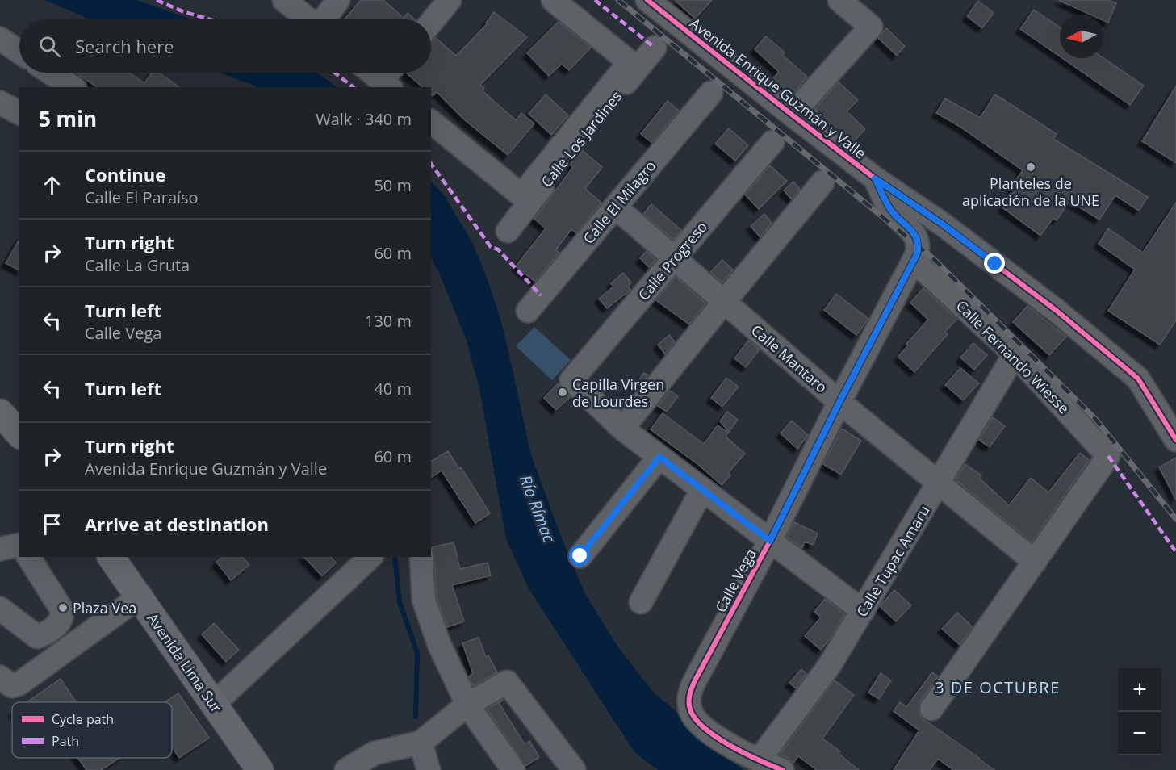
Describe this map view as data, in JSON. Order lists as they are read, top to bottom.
{
  "streets": {
    "highway": ["Avenida Lima Sur"],
    "street": [
      "Avenida Enrique Guzmán y Valle",
      "Calle Los Jardines",
      "Calle El Milagro",
      "Calle Progreso",
      "Calle Fernando Wiesse",
      "Calle Mantaro",
      "Calle Tupac Amaru",
      "Calle Vega"
    ]
  },
  "crossings": [
    ["Avenida Enrique Guzmán y Valle", "Calle Vega"],
    ["Calle El Milagro", "Calle Mantaro"],
    ["Calle Progreso", "Calle Mantaro"],
    ["Calle Fernando Wiesse", "Calle Mantaro"],
    ["Calle Fernando Wiesse", "Calle Tupac Amaru"],
    ["Calle Fernando Wiesse", "Calle Vega"],
    ["Calle Mantaro", "Calle Tupac Amaru"],
    ["Calle Mantaro", "Calle Vega"],
    ["Calle Tupac Amaru", "Calle Vega"]
  ],
  "districts": ["3 DE OCTUBRE"],
  "water": ["Río Rímac"],
  "places": ["Planteles de aplicación de la UNE", "Capilla Virgen de Lourdes", "Plaza Vea"],
  "legend": ["Cycle path", "Path"],
  "north": "left",
  "page": {
    "search": "Search here",
    "heading": ["5 min", "Walk · 340 m"],
    "list": [
      ["Continue", "Calle El Paraíso", "50 m"],
      ["Turn right", "Calle La Gruta", "60 m"],
      ["Turn left", "Calle Vega", "130 m"],
      ["Turn left", "40 m"],
      ["Turn right", "Avenida Enrique Guzmán y Valle", "60 m"],
      "Arrive at destination"
    ],
    "map_buttons": ["+", "−"]
  }
}
